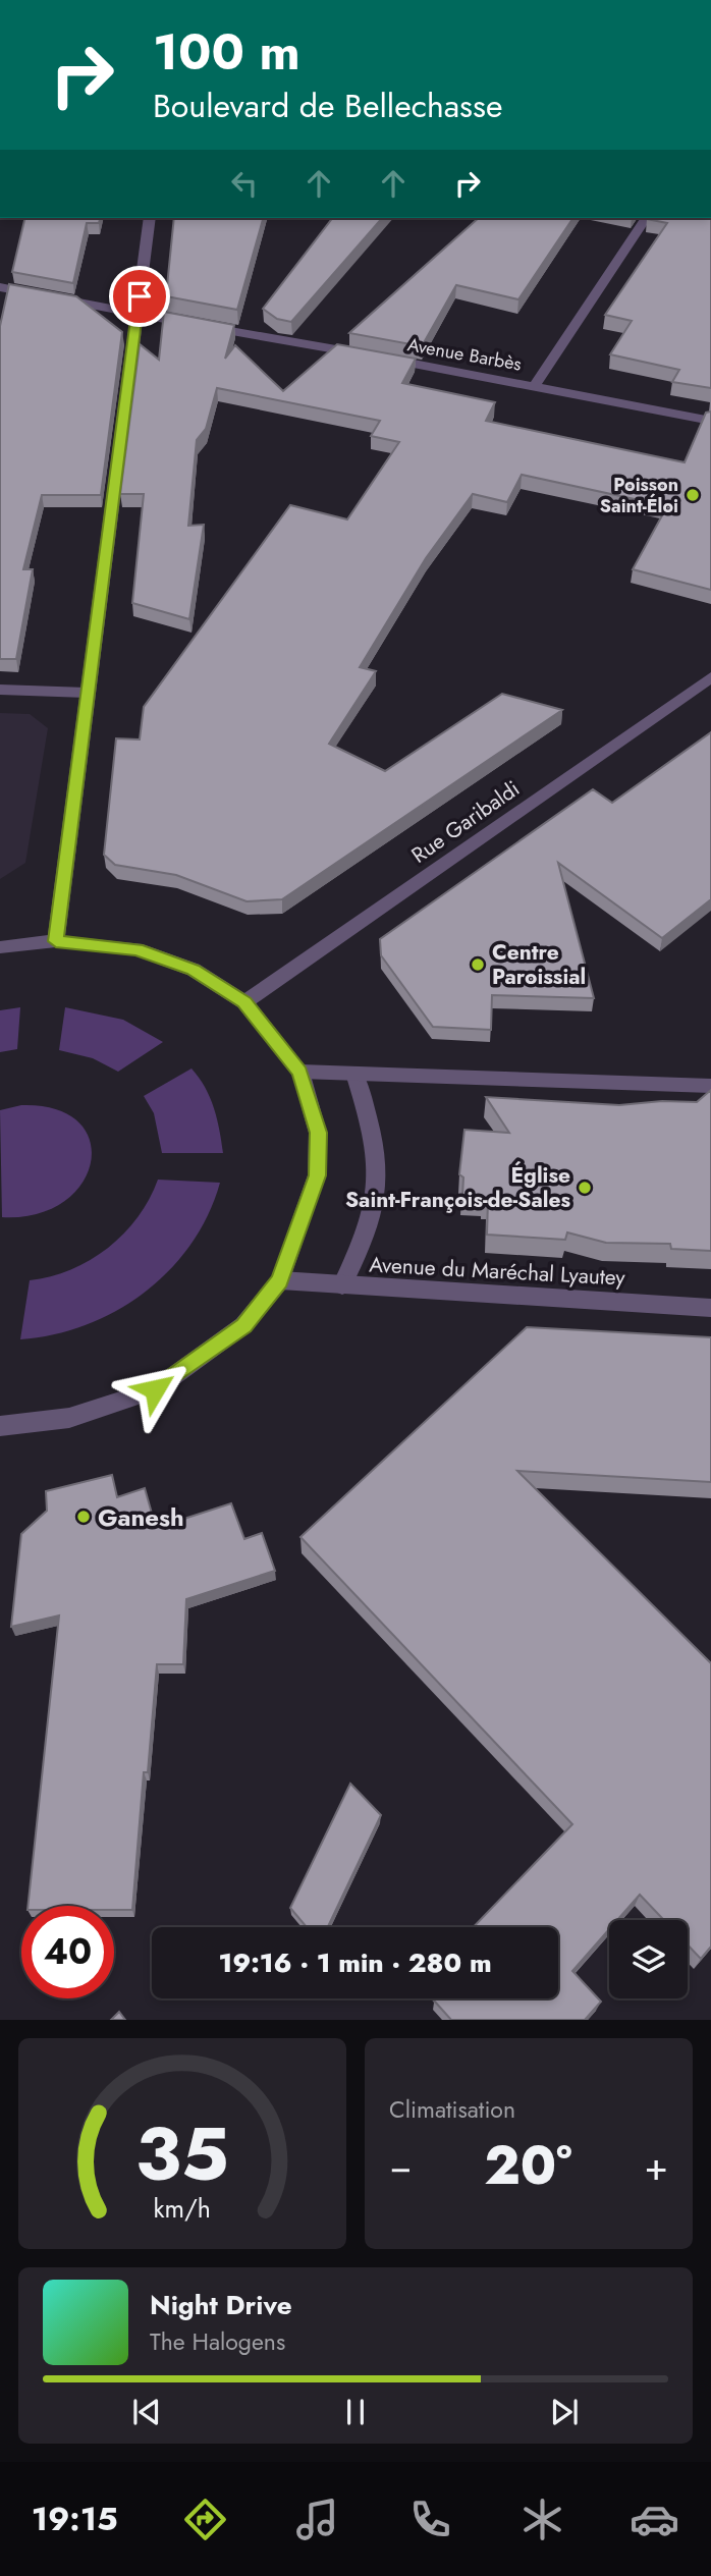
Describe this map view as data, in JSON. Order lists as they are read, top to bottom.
{
  "streets": {
    "street": ["Avenue Barbès", "Rue Garibaldi", "Avenue du Maréchal Lyautey"]
  },
  "places": [
    "Poisson Saint-Éloi",
    "Centre Paroissial",
    "Église Saint-François-de-Sales",
    "Ganesh"
  ],
  "page": {
    "turn": ["100 m", "Boulevard de Bellechasse"],
    "limit": "40",
    "trip": "19:16 · 1 min · 280 m",
    "tile": "Climatisation",
    "heat": ["−", "20°", "+"],
    "song": ["Night Drive", "The Halogens"],
    "tabs": "19:15",
    "gauge": ["35", "km/h"]
  }
}
